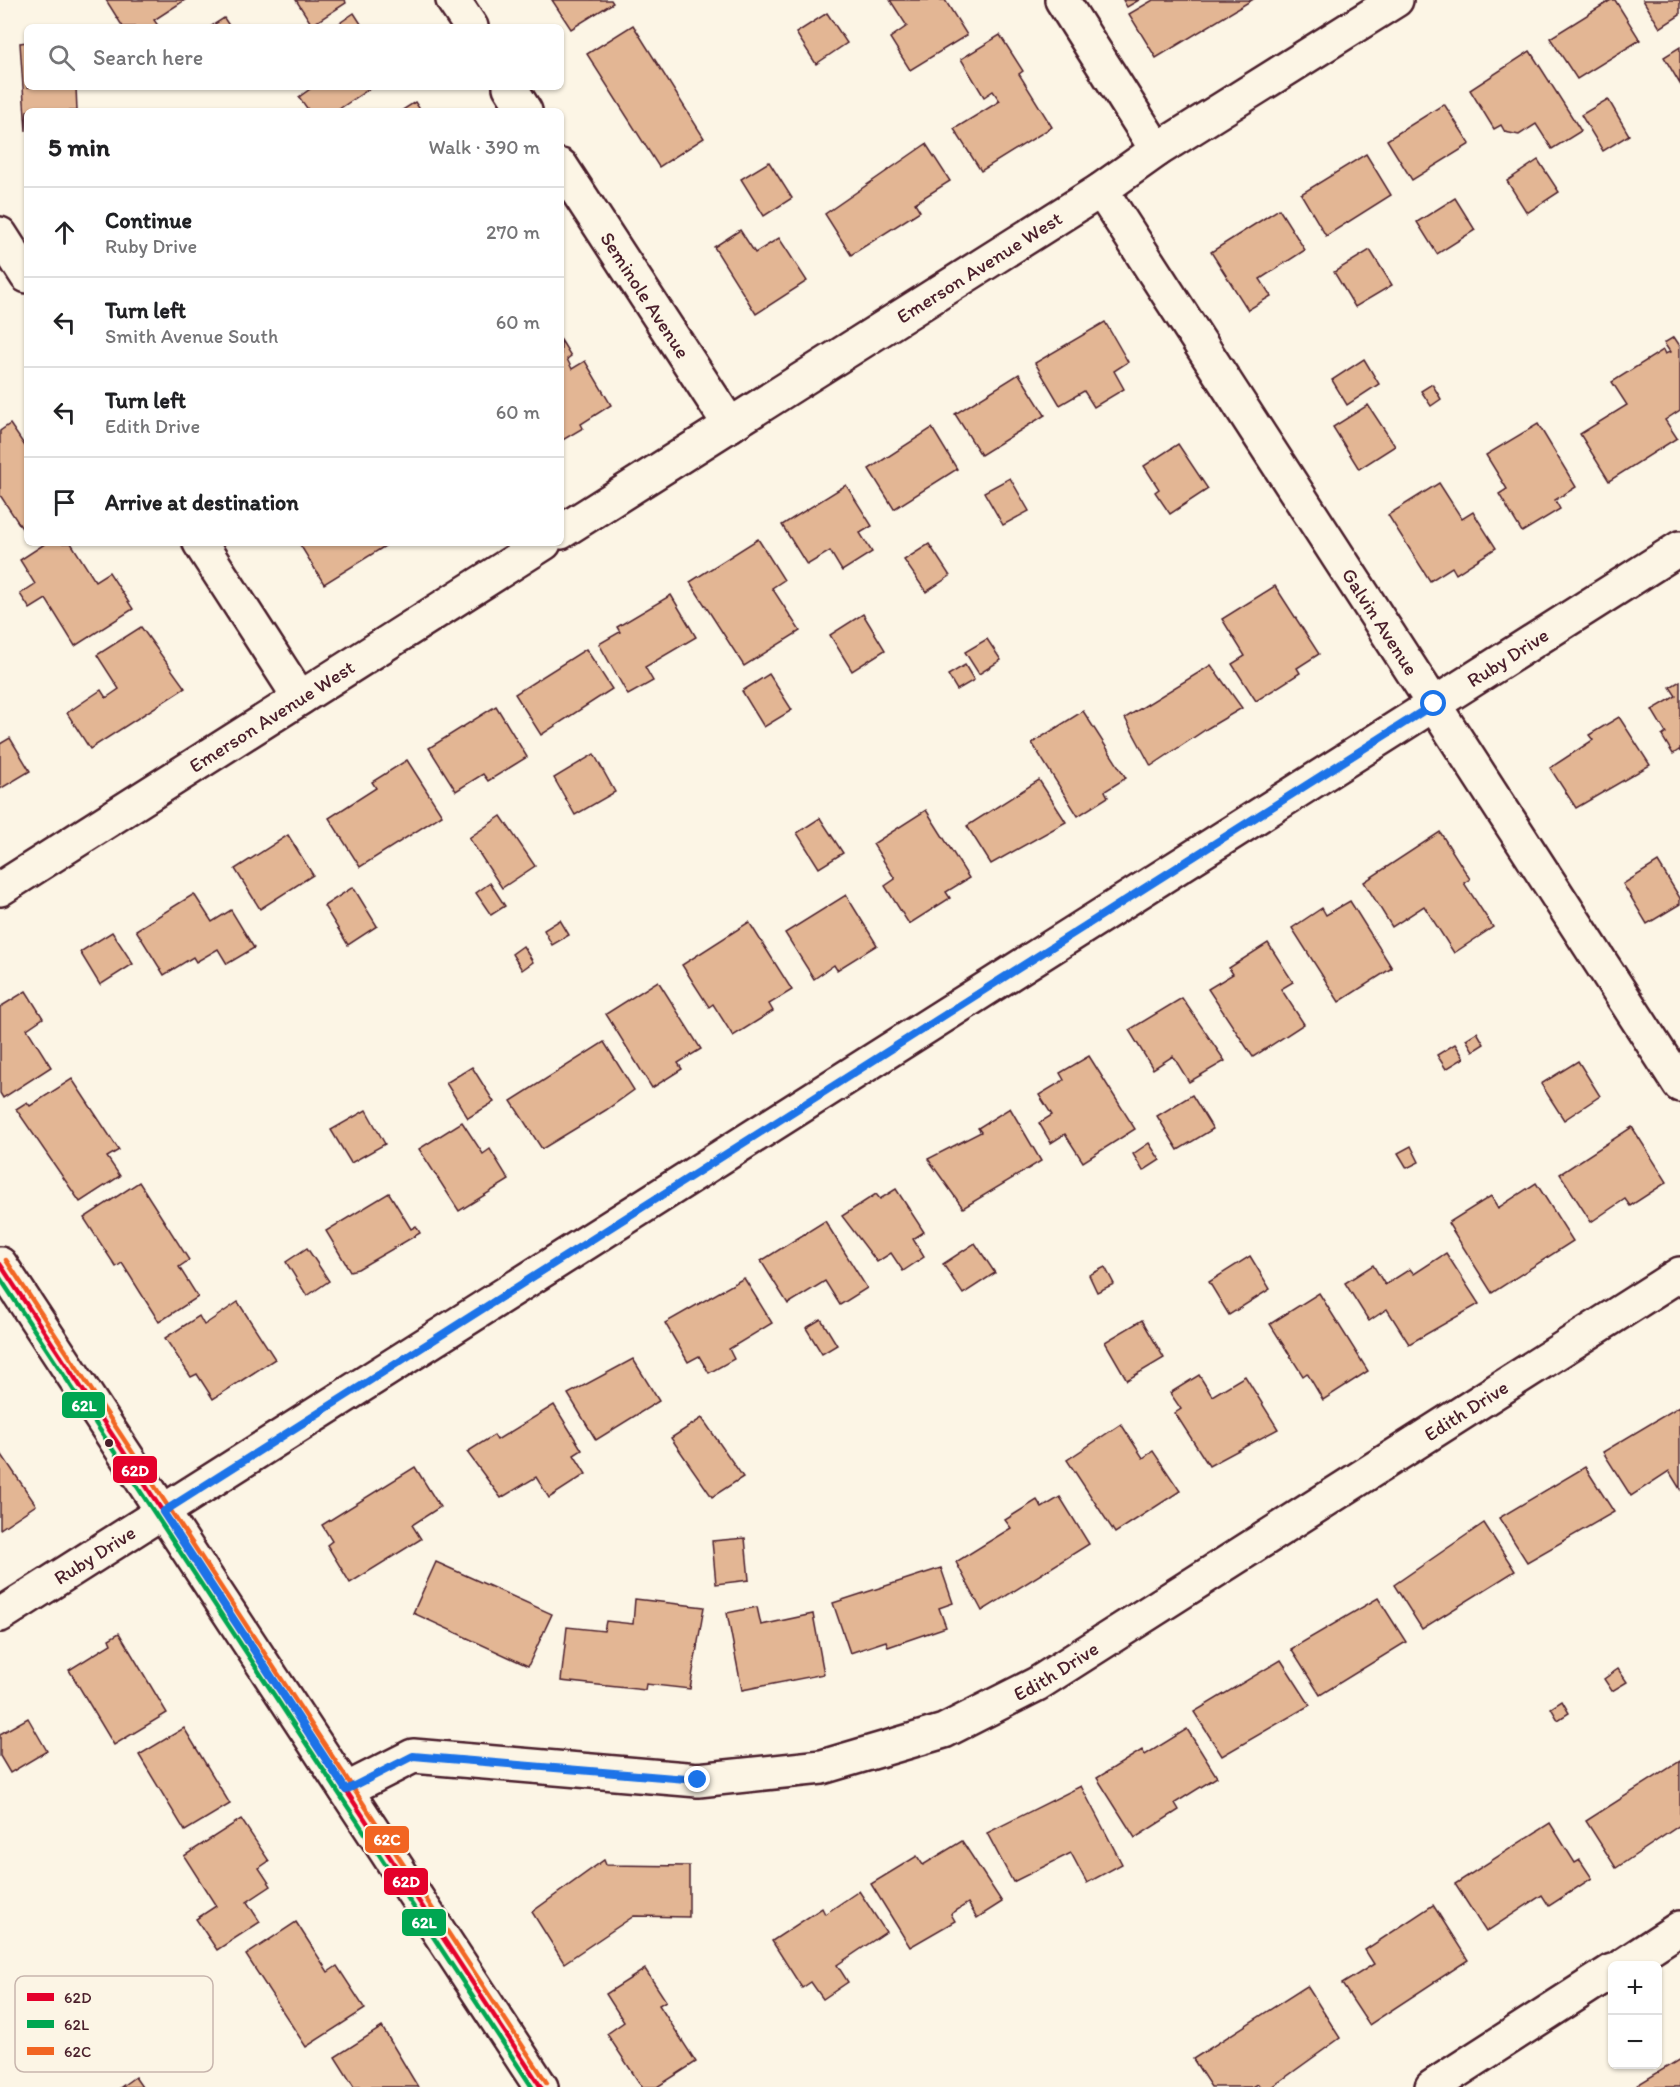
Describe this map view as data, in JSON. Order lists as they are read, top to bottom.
{
  "streets": {
    "street": [
      "Emerson Avenue West",
      "Seminole Avenue",
      "Galvin Avenue",
      "Ruby Drive",
      "Edith Drive"
    ]
  },
  "crossings": [
    ["Emerson Avenue West", "Seminole Avenue"],
    ["Emerson Avenue West", "Galvin Avenue"],
    ["Galvin Avenue", "Ruby Drive"]
  ],
  "lines": ["transit line 62C", "transit line 62D", "transit line 62L"],
  "legend": ["62D", "62L", "62C"],
  "page": {
    "search": "Search here",
    "heading": ["5 min", "Walk · 390 m"],
    "list": [
      ["Continue", "Ruby Drive", "270 m"],
      ["Turn left", "Smith Avenue South", "60 m"],
      ["Turn left", "Edith Drive", "60 m"],
      "Arrive at destination"
    ],
    "map_buttons": ["+", "−"]
  }
}
